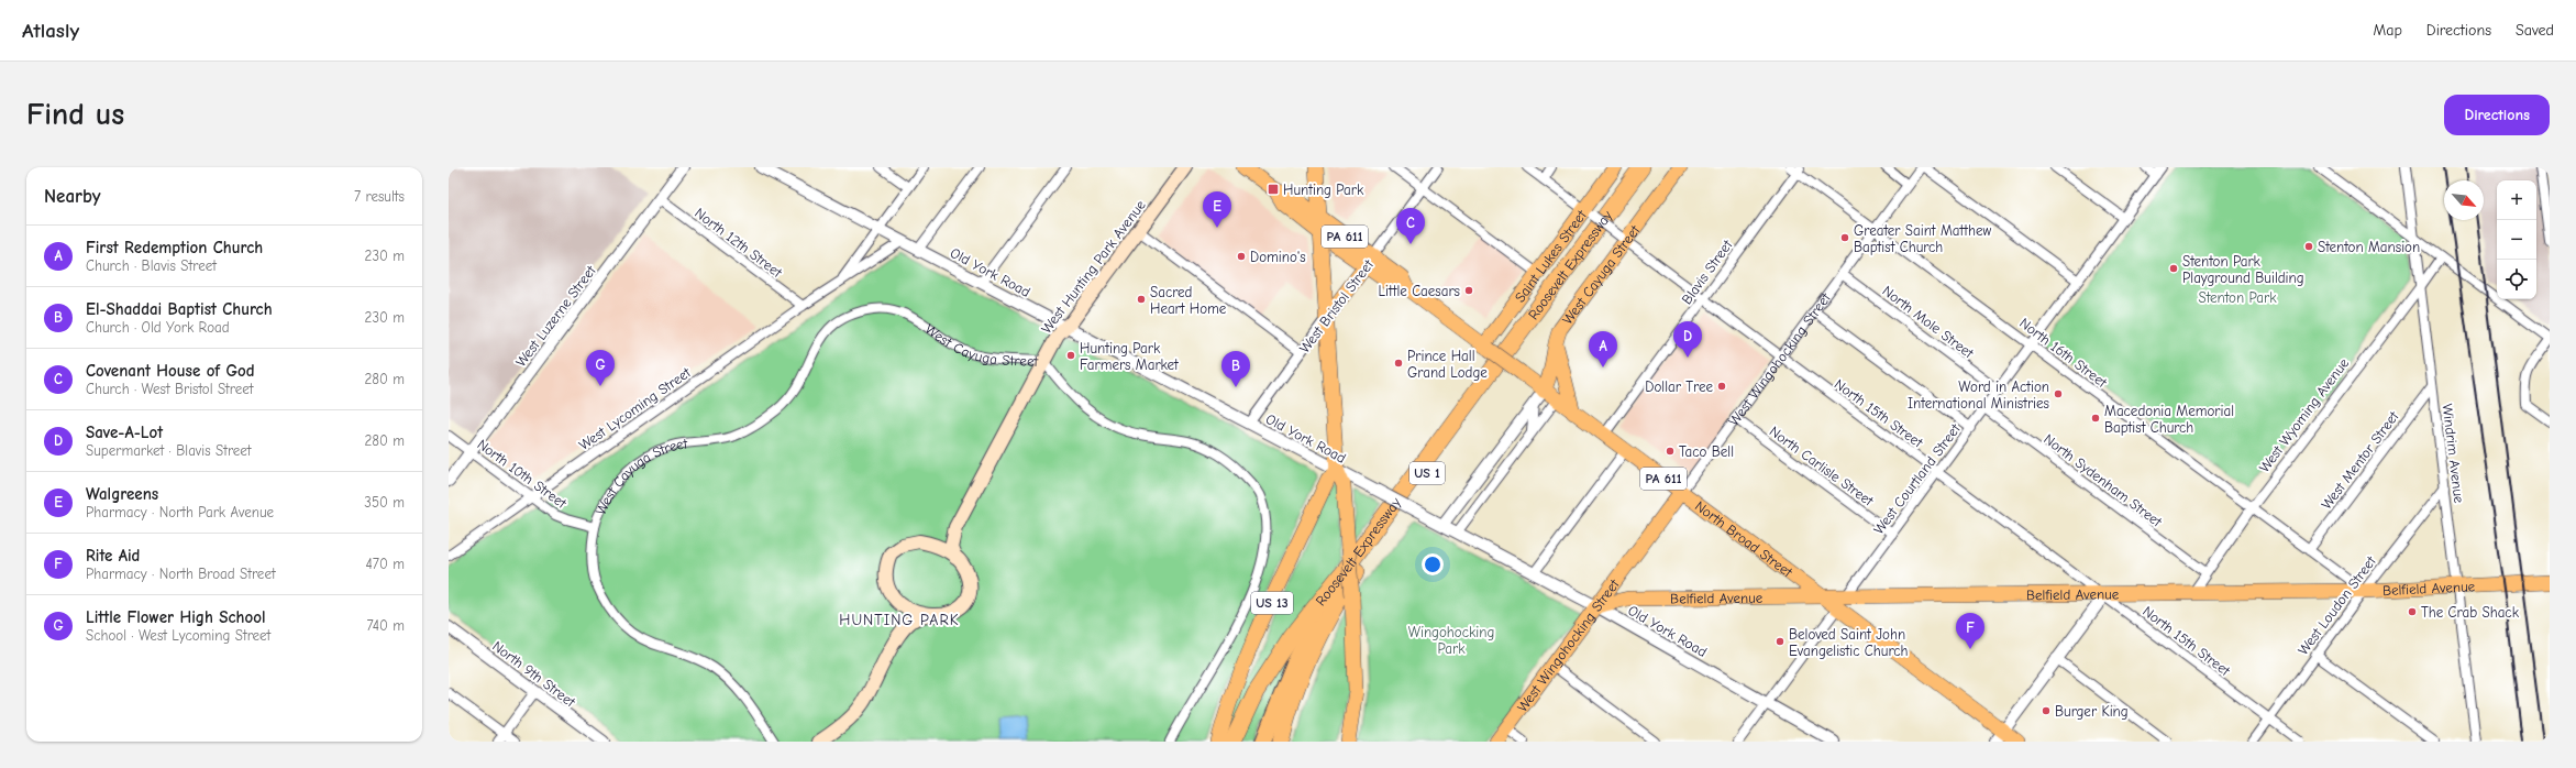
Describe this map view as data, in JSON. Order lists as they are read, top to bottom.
{
  "streets": {
    "highway": ["Roosevelt Expressway", "US 1"],
    "main road": [
      "PA 611",
      "Saint Lukes Street",
      "West Hunting Park Avenue",
      "West Cayuga Street",
      "West Bristol Street",
      "West Wingohocking Street",
      "North Broad Street",
      "Belfield Avenue",
      "US 13"
    ],
    "street": [
      "North 12th Street",
      "Old York Road",
      "Blavis Street",
      "West Luzerne Street",
      "North Mole Street",
      "North 16th Street",
      "West Lycoming Street",
      "North 15th Street",
      "West Wyoming Avenue",
      "Windrim Avenue",
      "West Mentor Street",
      "North Carlisle Street",
      "North 10th Street",
      "West Courtland Street",
      "North Sydenham Street",
      "West Loudon Street",
      "North 9th Street"
    ]
  },
  "crossings": [
    ["North 12th Street", "West Luzerne Street"],
    ["North 12th Street", "West Lycoming Street"],
    ["Saint Lukes Street", "North 15th Street"],
    ["Saint Lukes Street", "North Broad Street"],
    ["Roosevelt Expressway", "US 1"],
    ["West Hunting Park Avenue", "Old York Road"],
    ["West Hunting Park Avenue", "West Cayuga Street"],
    ["Old York Road", "West Bristol Street"],
    ["Old York Road", "West Wingohocking Street"],
    ["Old York Road", "West Lycoming Street"],
    ["Old York Road", "West Courtland Street"],
    ["Old York Road", "Belfield Avenue"],
    ["Old York Road", "US 13"],
    ["Blavis Street", "North 16th Street"],
    ["Blavis Street", "North 15th Street"],
    ["Blavis Street", "North Broad Street"],
    ["West Cayuga Street", "North 15th Street"],
    ["West Cayuga Street", "North 10th Street"],
    ["West Cayuga Street", "North Broad Street"],
    ["West Bristol Street", "North Broad Street"],
    ["West Luzerne Street", "North 10th Street"],
    ["North Mole Street", "West Wingohocking Street"],
    ["North Mole Street", "West Courtland Street"],
    ["North 16th Street", "West Wingohocking Street"],
    ["North 16th Street", "West Wyoming Avenue"],
    ["North 16th Street", "West Mentor Street"],
    ["North 16th Street", "West Courtland Street"],
    ["North 16th Street", "Belfield Avenue"],
    ["North 16th Street", "West Loudon Street"],
    ["West Wingohocking Street", "North 15th Street"],
    ["West Wingohocking Street", "North Carlisle Street"],
    ["West Wingohocking Street", "North Broad Street"],
    ["West Wingohocking Street", "Belfield Avenue"],
    ["West Lycoming Street", "North 10th Street"],
    ["North 15th Street", "West Courtland Street"],
    ["North 15th Street", "Belfield Avenue"],
    ["North 15th Street", "West Loudon Street"],
    ["West Wyoming Avenue", "Windrim Avenue"],
    ["West Wyoming Avenue", "North Sydenham Street"],
    ["West Wyoming Avenue", "Belfield Avenue"],
    ["Windrim Avenue", "West Mentor Street"],
    ["Windrim Avenue", "Belfield Avenue"],
    ["Windrim Avenue", "West Loudon Street"],
    ["North Carlisle Street", "West Courtland Street"],
    ["West Courtland Street", "North Sydenham Street"],
    ["West Courtland Street", "Belfield Avenue"],
    ["North Broad Street", "Belfield Avenue"],
    ["Belfield Avenue", "West Loudon Street"]
  ],
  "districts": ["HUNTING PARK"],
  "parks": ["Stenton Park", "Wingohocking Park"],
  "places": {
    "transit": ["Hunting Park"],
    "other": [
      "Greater Saint Matthew Baptist Church",
      "Stenton Mansion",
      "Domino's",
      "Stenton Park Playground Building",
      "Little Caesars",
      "Sacred Heart Home",
      "Hunting Park Farmers Market",
      "Prince Hall Grand Lodge",
      "Dollar Tree",
      "Word in Action International Ministries",
      "Macedonia Memorial Baptist Church",
      "Taco Bell",
      "The Crab Shack",
      "Beloved Saint John Evangelistic Church",
      "Burger King"
    ]
  },
  "north": "bottom right",
  "page": {
    "header": "Atlasly",
    "nav": ["Map", "Directions", "Saved"],
    "buttons": "Directions",
    "title": "Find us",
    "heading": ["Nearby", "7 results"],
    "map_buttons": ["+", "−"],
    "pins": [
      "E",
      "C",
      "D",
      "A",
      "G",
      "B",
      "F"
    ],
    "list": [
      {
        "mark": "A",
        "name": "First Redemption Church",
        "note": "Church · Blavis Street",
        "value": "230 m"
      },
      {
        "mark": "B",
        "name": "El-Shaddai Baptist Church",
        "note": "Church · Old York Road",
        "value": "230 m"
      },
      {
        "mark": "C",
        "name": "Covenant House of God",
        "note": "Church · West Bristol Street",
        "value": "280 m"
      },
      {
        "mark": "D",
        "name": "Save-A-Lot",
        "note": "Supermarket · Blavis Street",
        "value": "280 m"
      },
      {
        "mark": "E",
        "name": "Walgreens",
        "note": "Pharmacy · North Park Avenue",
        "value": "350 m"
      },
      {
        "mark": "F",
        "name": "Rite Aid",
        "note": "Pharmacy · North Broad Street",
        "value": "470 m"
      },
      {
        "mark": "G",
        "name": "Little Flower High School",
        "note": "School · West Lycoming Street",
        "value": "740 m"
      }
    ]
  }
}
